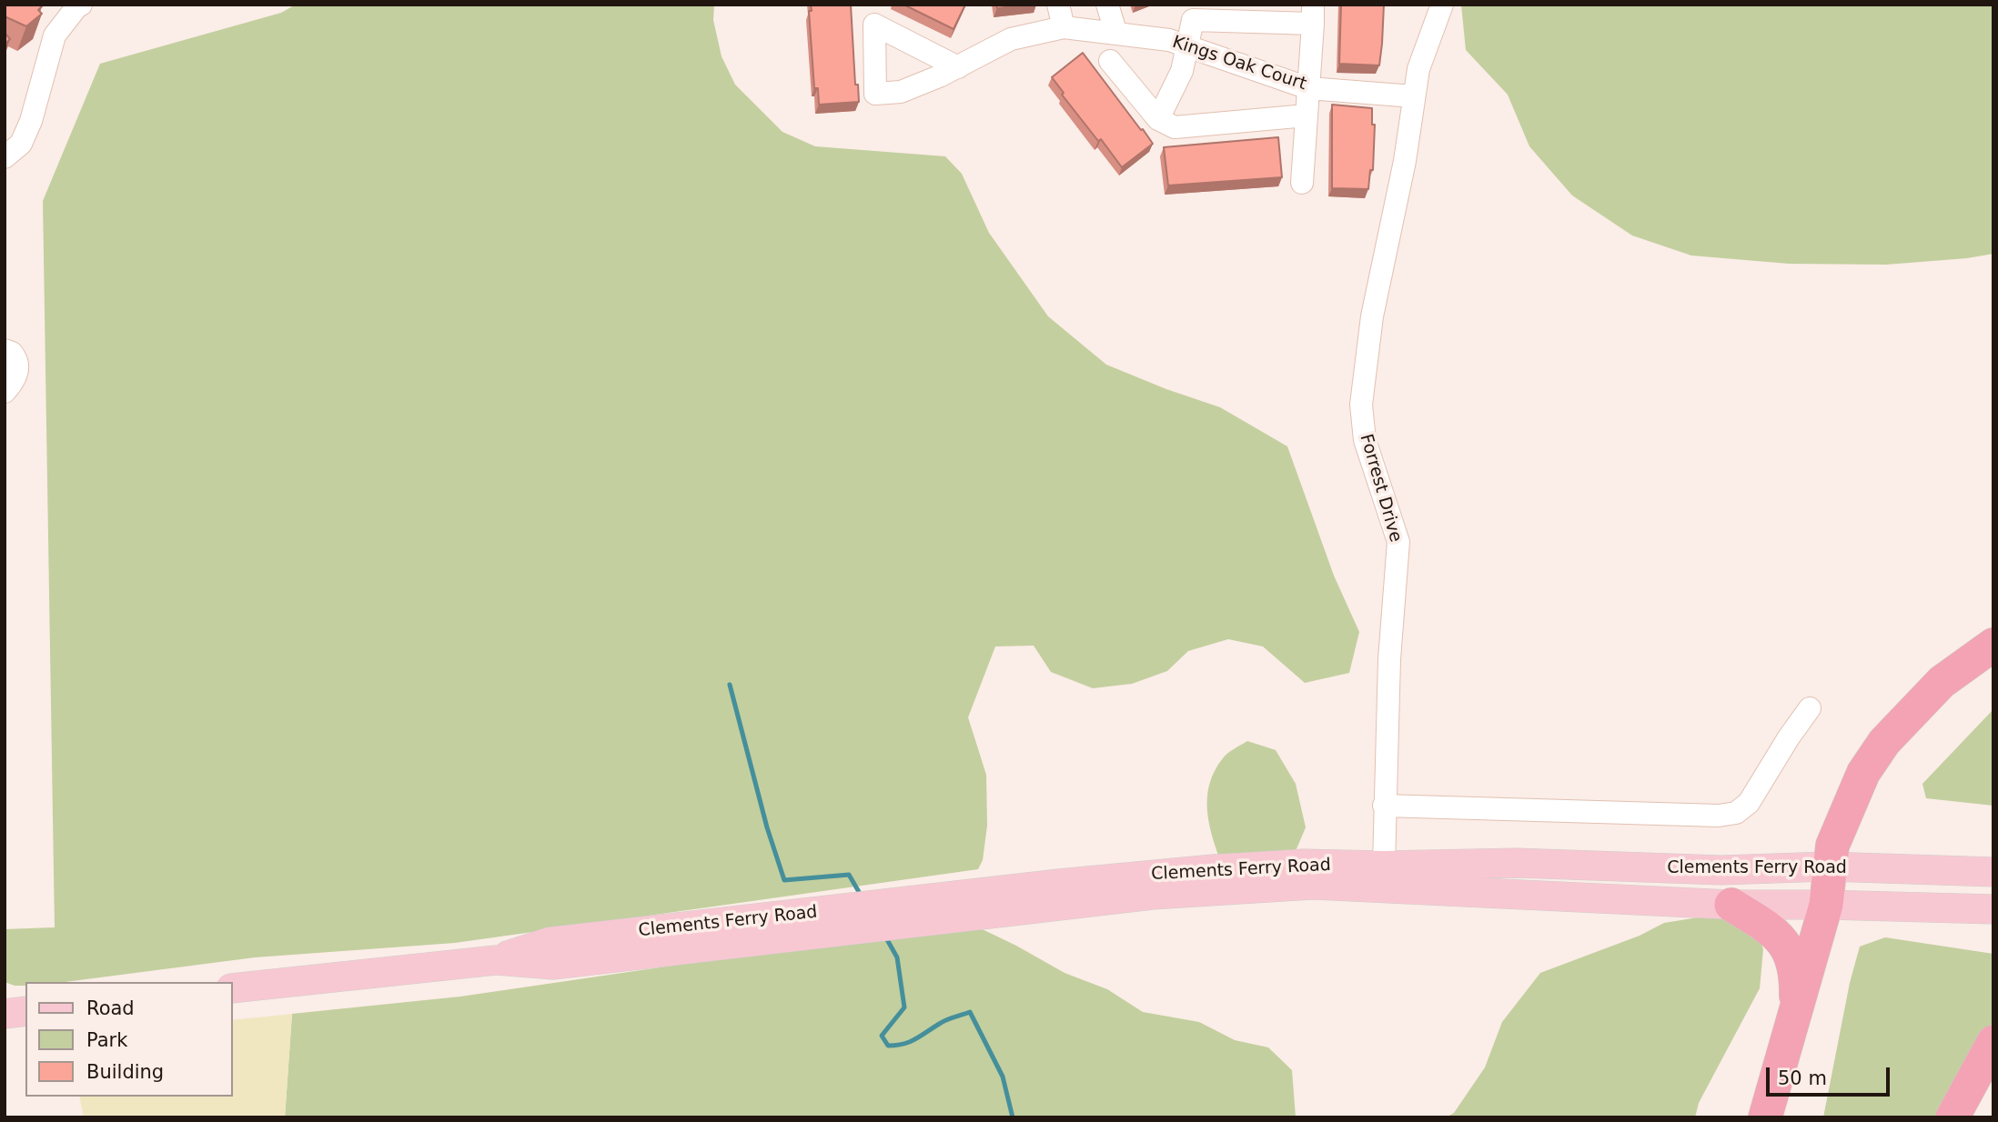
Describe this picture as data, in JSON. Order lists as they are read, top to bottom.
{
  "streets": {
    "main road": ["Clements Ferry Road"],
    "street": ["Kings Oak Court", "Forrest Drive"]
  },
  "crossings": [
    ["Kings Oak Court", "Forrest Drive"],
    ["Forrest Drive", "Clements Ferry Road"]
  ],
  "legend": ["Road", "Park", "Building"],
  "scale_bar": "50 m"
}
